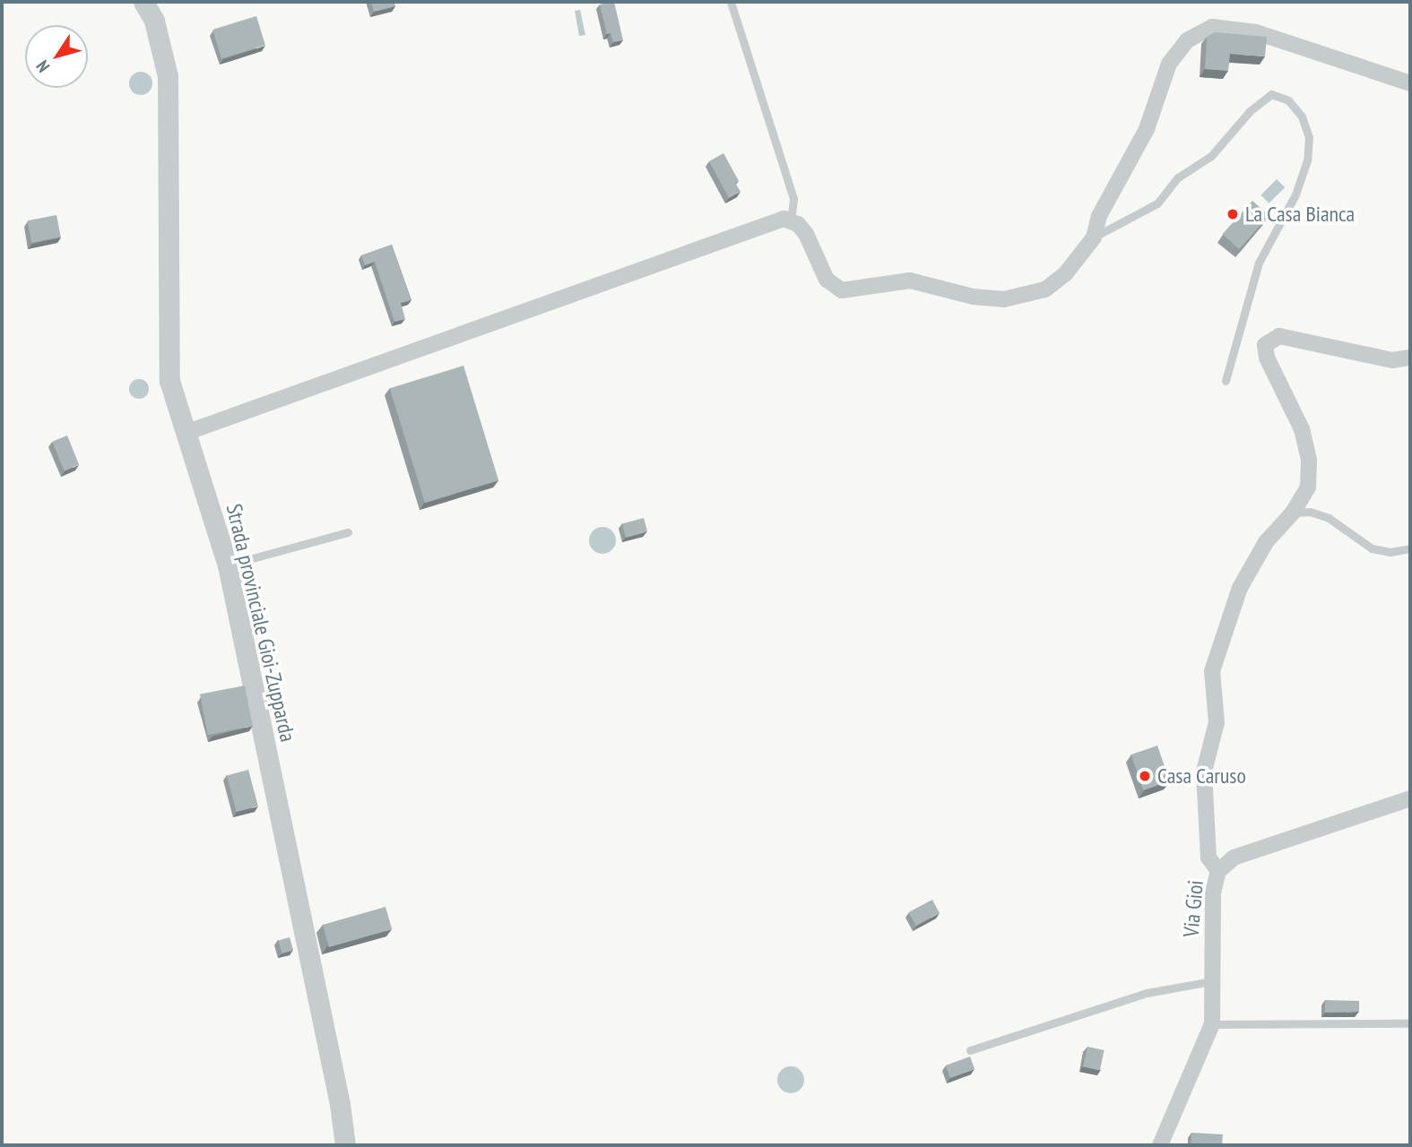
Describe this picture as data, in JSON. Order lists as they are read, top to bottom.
{
  "streets": {
    "street": ["Strada provinciale Gioi-Zupparda", "Via Gioi"]
  },
  "places": ["La Casa Bianca", "Casa Caruso"],
  "north": "bottom left"
}
